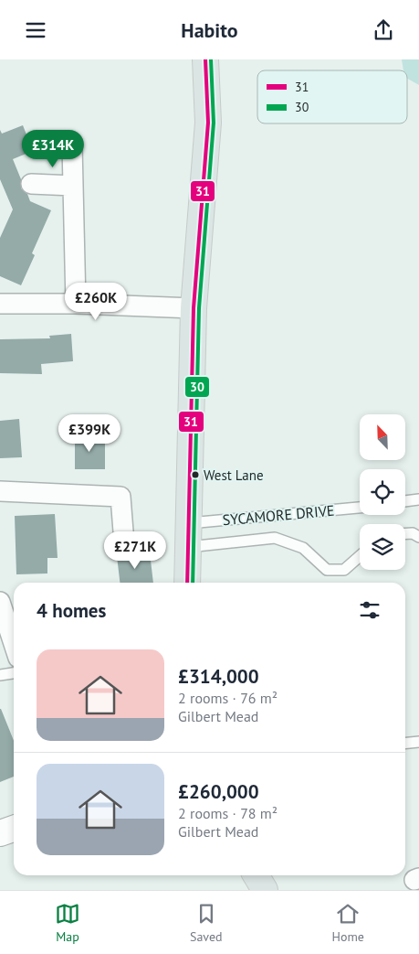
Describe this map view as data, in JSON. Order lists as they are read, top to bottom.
{
  "streets": {
    "lane": ["SYCAMORE DRIVE"]
  },
  "places": ["West Lane"],
  "lines": ["transit line 31", "transit line 30"],
  "legend": ["31", "30"],
  "north": "top left",
  "page": {
    "header": "Habito",
    "price": [
      "£314K",
      "£260K",
      "£399K",
      "£271K"
    ],
    "heading": "4 homes",
    "list": [
      {
        "name": "£314,000",
        "note": "2 rooms · 76 m² · Gilbert Mead"
      },
      {
        "name": "£260,000",
        "note": "2 rooms · 78 m² · Gilbert Mead"
      }
    ],
    "tabs": ["Map", "Saved", "Home"]
  }
}
